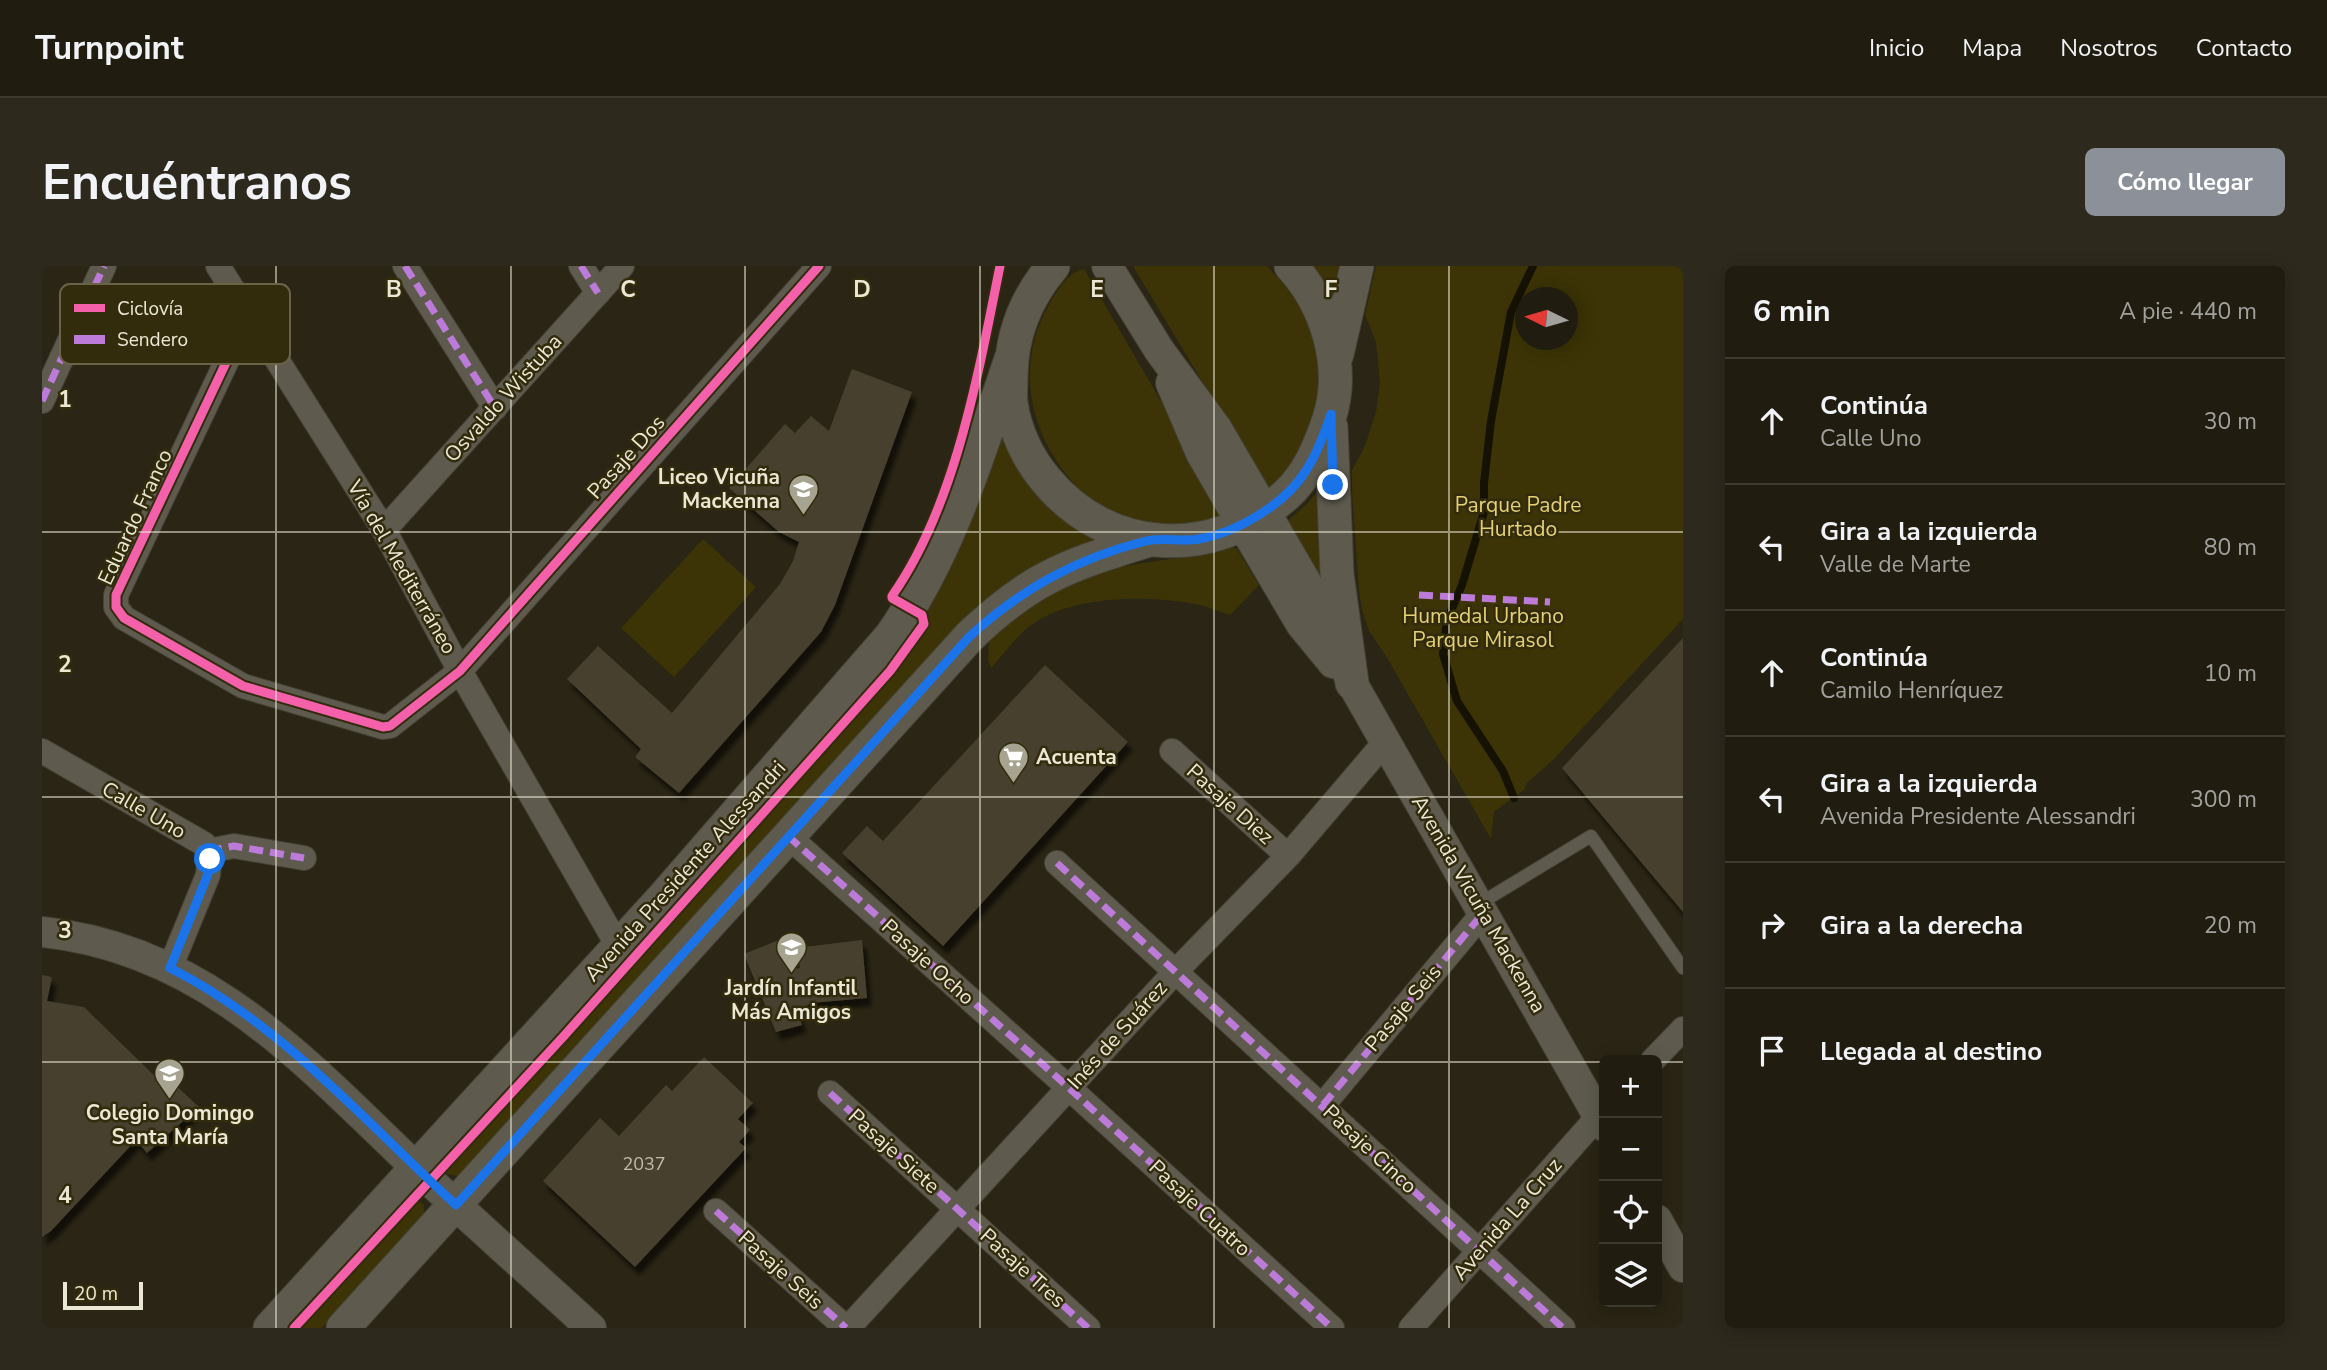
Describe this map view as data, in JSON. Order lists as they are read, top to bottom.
{
  "streets": {
    "main road": ["Avenida Presidente Alessandri"],
    "street": [
      "Osvaldo Wistuba",
      "Pasaje Dos",
      "Eduardo Franco",
      "Vía del Mediterráneo",
      "Pasaje Diez",
      "Calle Uno",
      "Avenida Vicuña Mackenna",
      "Pasaje Ocho",
      "Pasaje Seis",
      "Inés de Suárez",
      "Pasaje Cinco",
      "Pasaje Siete",
      "Pasaje Cuatro",
      "Avenida La Cruz",
      "Pasaje Tres"
    ]
  },
  "crossings": [
    ["Osvaldo Wistuba", "Vía del Mediterráneo"],
    ["Pasaje Dos", "Eduardo Franco"],
    ["Pasaje Dos", "Vía del Mediterráneo"],
    ["Eduardo Franco", "Vía del Mediterráneo"],
    ["Vía del Mediterráneo", "Avenida Presidente Alessandri"],
    ["Pasaje Diez", "Inés de Suárez"],
    ["Avenida Presidente Alessandri", "Avenida Vicuña Mackenna"],
    ["Avenida Presidente Alessandri", "Pasaje Ocho"],
    ["Avenida Vicuña Mackenna", "Pasaje Seis"],
    ["Avenida Vicuña Mackenna", "Inés de Suárez"],
    ["Pasaje Ocho", "Inés de Suárez"],
    ["Pasaje Ocho", "Pasaje Cuatro"],
    ["Pasaje Seis", "Inés de Suárez"],
    ["Pasaje Seis", "Pasaje Cinco"],
    ["Inés de Suárez", "Pasaje Cinco"],
    ["Inés de Suárez", "Pasaje Siete"],
    ["Inés de Suárez", "Pasaje Cuatro"],
    ["Inés de Suárez", "Pasaje Tres"],
    ["Pasaje Cinco", "Avenida La Cruz"],
    ["Pasaje Siete", "Pasaje Tres"]
  ],
  "parks": ["Parque Padre Hurtado", "Humedal Urbano Parque Mirasol"],
  "places": {
    "school or university": ["Liceo Vicuña Mackenna", "Jardín Infantil Más Amigos", "Colegio Domingo Santa María"],
    "supermarket": ["Acuenta"]
  },
  "house_numbers": ["2037"],
  "legend": ["Ciclovía", "Sendero"],
  "scale_bar": "20 m",
  "north": "left",
  "page": {
    "header": "Turnpoint",
    "nav": [
      "Inicio",
      "Mapa",
      "Nosotros",
      "Contacto"
    ],
    "buttons": "Cómo llegar",
    "title": "Encuéntranos",
    "heading": ["6 min", "A pie · 440 m"],
    "list": [
      ["Continúa", "Calle Uno", "30 m"],
      ["Gira a la izquierda", "Valle de Marte", "80 m"],
      ["Continúa", "Camilo Henríquez", "10 m"],
      ["Gira a la izquierda", "Avenida Presidente Alessandri", "300 m"],
      ["Gira a la derecha", "20 m"],
      "Llegada al destino"
    ],
    "map_buttons": ["+", "−"],
    "scale": "20 m"
  },
  "grid": {
    "columns": [
      "B",
      "C",
      "D",
      "E",
      "F"
    ],
    "rows": [
      "1",
      "2",
      "3",
      "4"
    ]
  }
}
